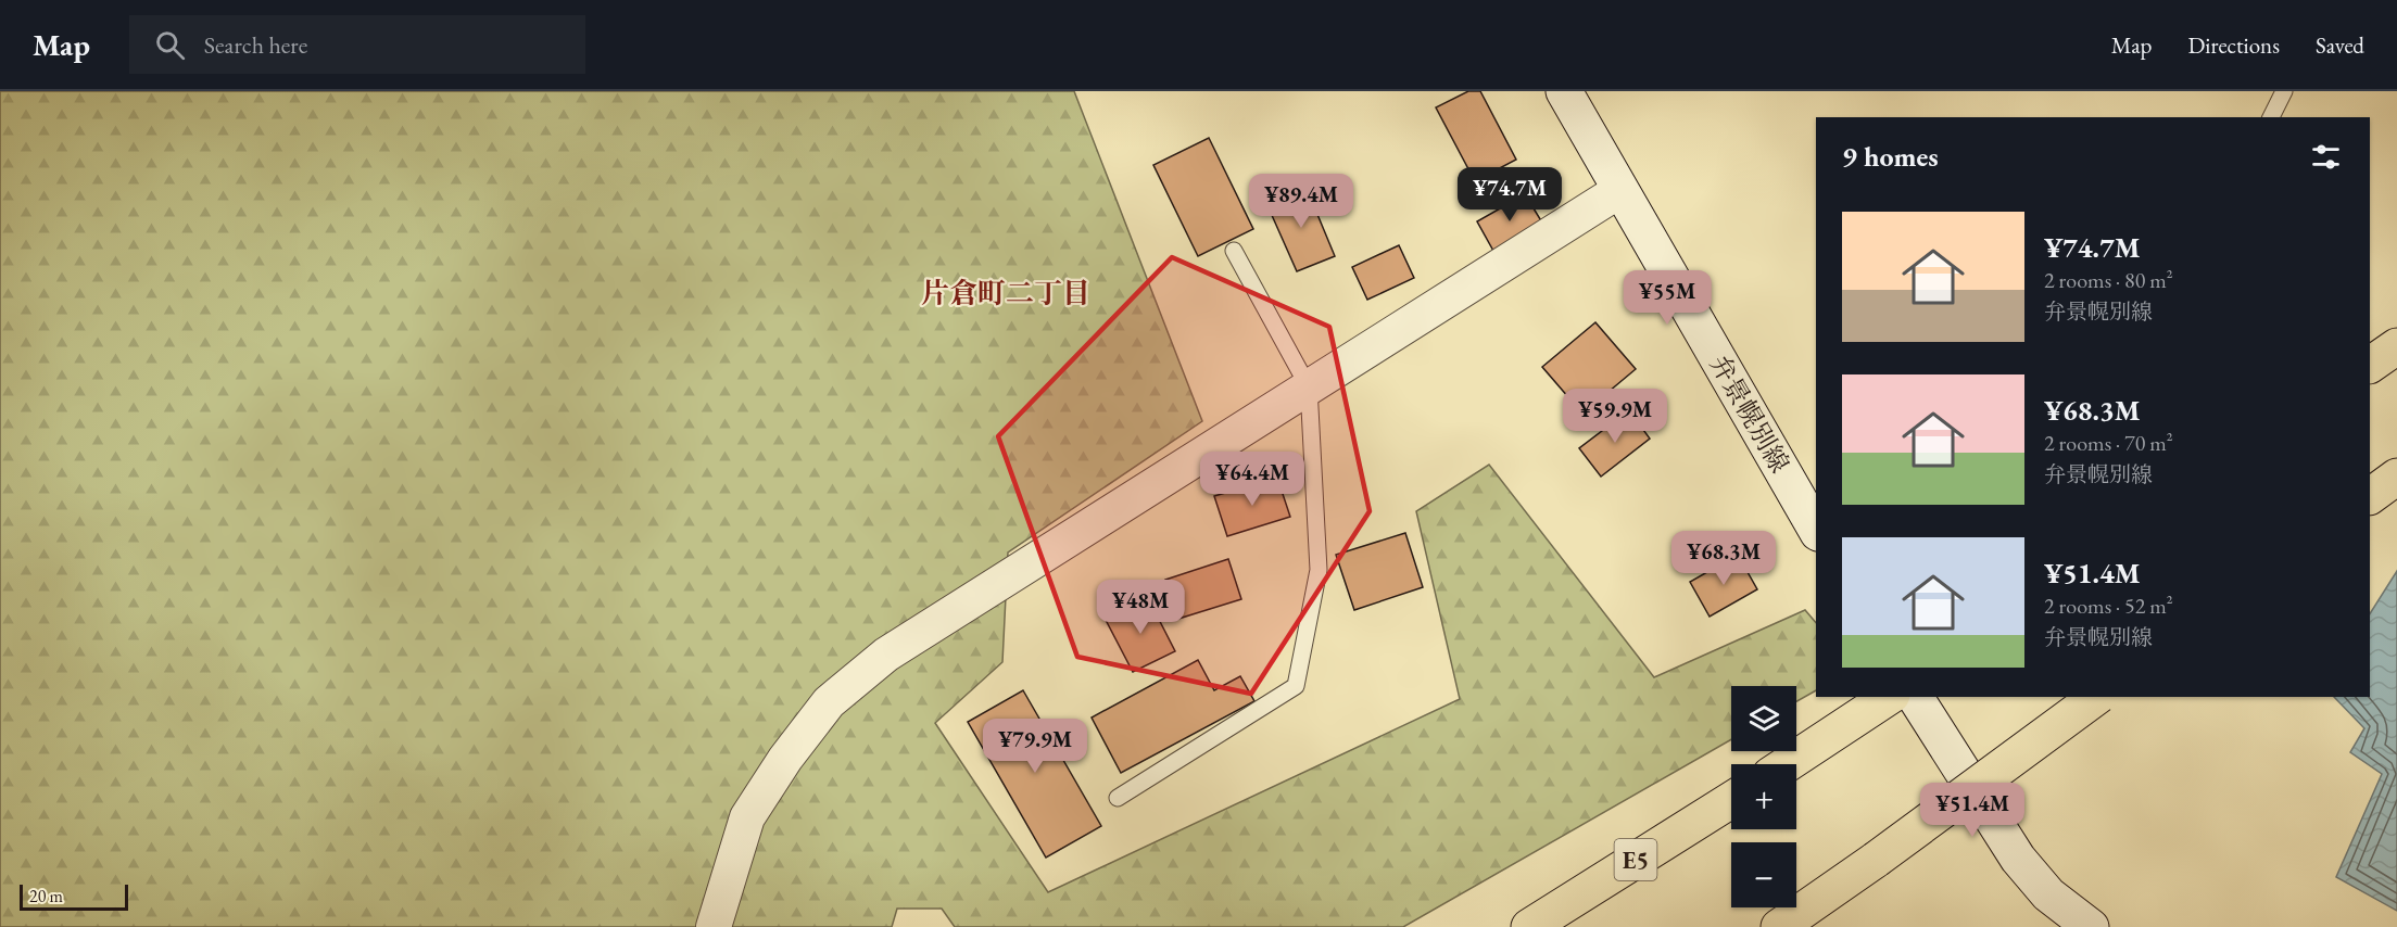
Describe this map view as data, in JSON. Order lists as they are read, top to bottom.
{
  "streets": {
    "highway": ["E5"],
    "main road": ["弁景幌別線"]
  },
  "districts": ["片倉町二丁目"],
  "scale_bar": "20 m",
  "page": {
    "header": "Map",
    "search": "Search here",
    "nav": ["Map", "Directions", "Saved"],
    "heading": "9 homes",
    "price": [
      "¥74.7M",
      "¥89.4M",
      "¥55M",
      "¥59.9M",
      "¥64.4M",
      "¥68.3M",
      "¥48M",
      "¥79.9M",
      "¥51.4M"
    ],
    "list": [
      {
        "name": "¥74.7M",
        "note": "2 rooms · 80 m² · 弁景幌別線"
      },
      {
        "name": "¥68.3M",
        "note": "2 rooms · 70 m² · 弁景幌別線"
      },
      {
        "name": "¥51.4M",
        "note": "2 rooms · 52 m² · 弁景幌別線"
      }
    ],
    "map_buttons": ["+", "−"],
    "scale": "20 m"
  }
}
